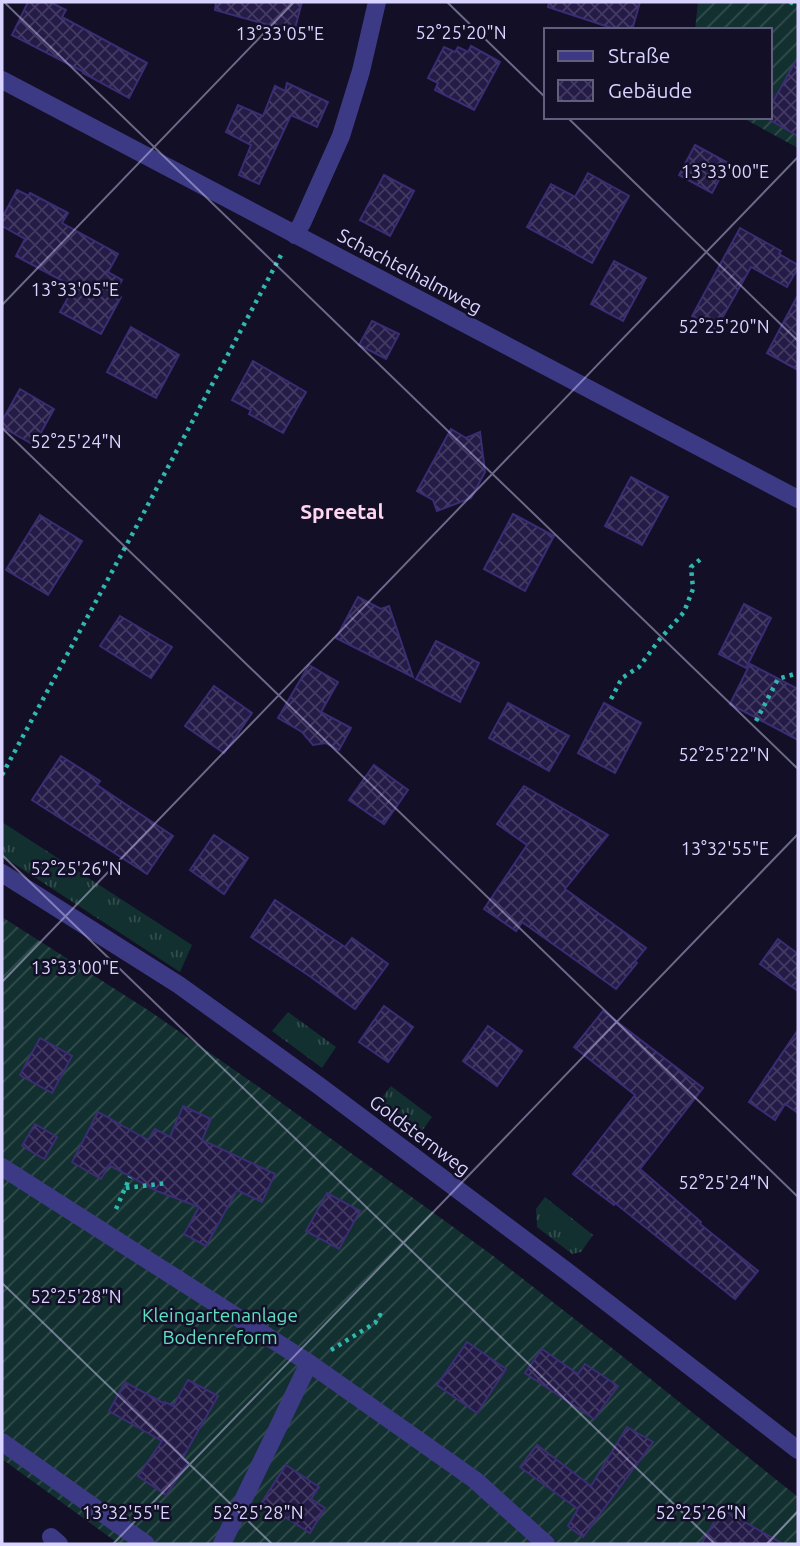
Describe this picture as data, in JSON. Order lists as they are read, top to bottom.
{
  "streets": {
    "street": ["Schachtelhalmweg", "Goldsternweg"]
  },
  "districts": ["Spreetal"],
  "parks": ["Kleingartenanlage Bodenreform"],
  "legend": ["Straße", "Gebäude"],
  "coordinates": [
    "52°25'20\"N",
    "13°33'05\"E",
    "13°33'00\"E",
    "52°25'24\"N",
    "52°25'22\"N",
    "13°32'55\"E",
    "52°25'26\"N",
    "52°25'28\"N"
  ]
}
